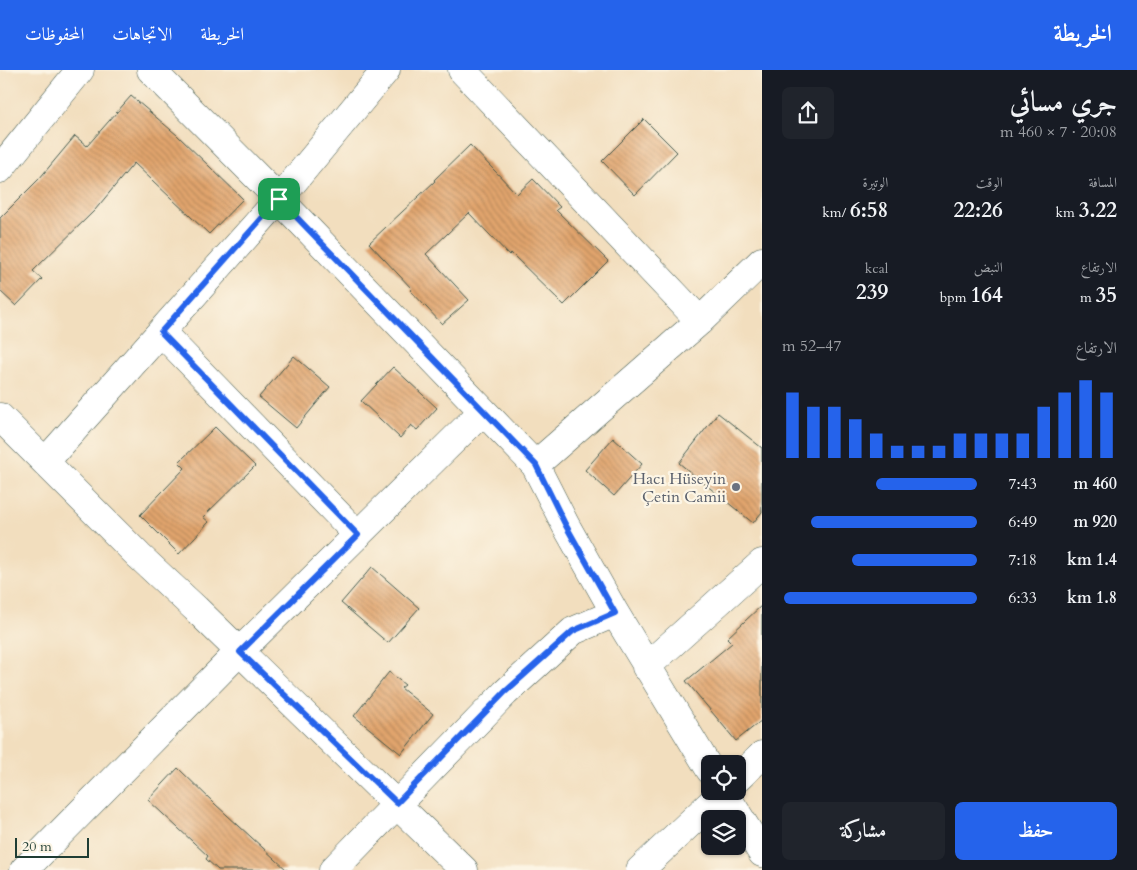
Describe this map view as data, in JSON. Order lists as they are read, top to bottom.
{
  "places": ["Hacı Hüseyin Çetin Camii"],
  "scale_bar": "20 m",
  "page": {
    "header": "الخريطة",
    "nav": ["الخريطة", "الاتجاهات", "المحفوظات"],
    "heading": ["جري مسائي", "20:08 · 7 × 460 m"],
    "stats": [
      ["المسافة", "3.22 km"],
      ["الوقت", "22:26"],
      ["الوتيرة", "6:58 /km"],
      ["الارتفاع", "35 m"],
      ["النبض", "164 bpm"],
      ["kcal", "239"]
    ],
    "chart": ["الارتفاع", "47–52 m"],
    "list": [
      {
        "name": "460 m",
        "note": "7:43"
      },
      {
        "name": "920 m",
        "note": "6:49"
      },
      {
        "name": "1.4 km",
        "note": "7:18"
      },
      {
        "name": "1.8 km",
        "note": "6:33"
      }
    ],
    "buttons": ["حفظ", "مشاركة"],
    "scale": "20 m"
  }
}
